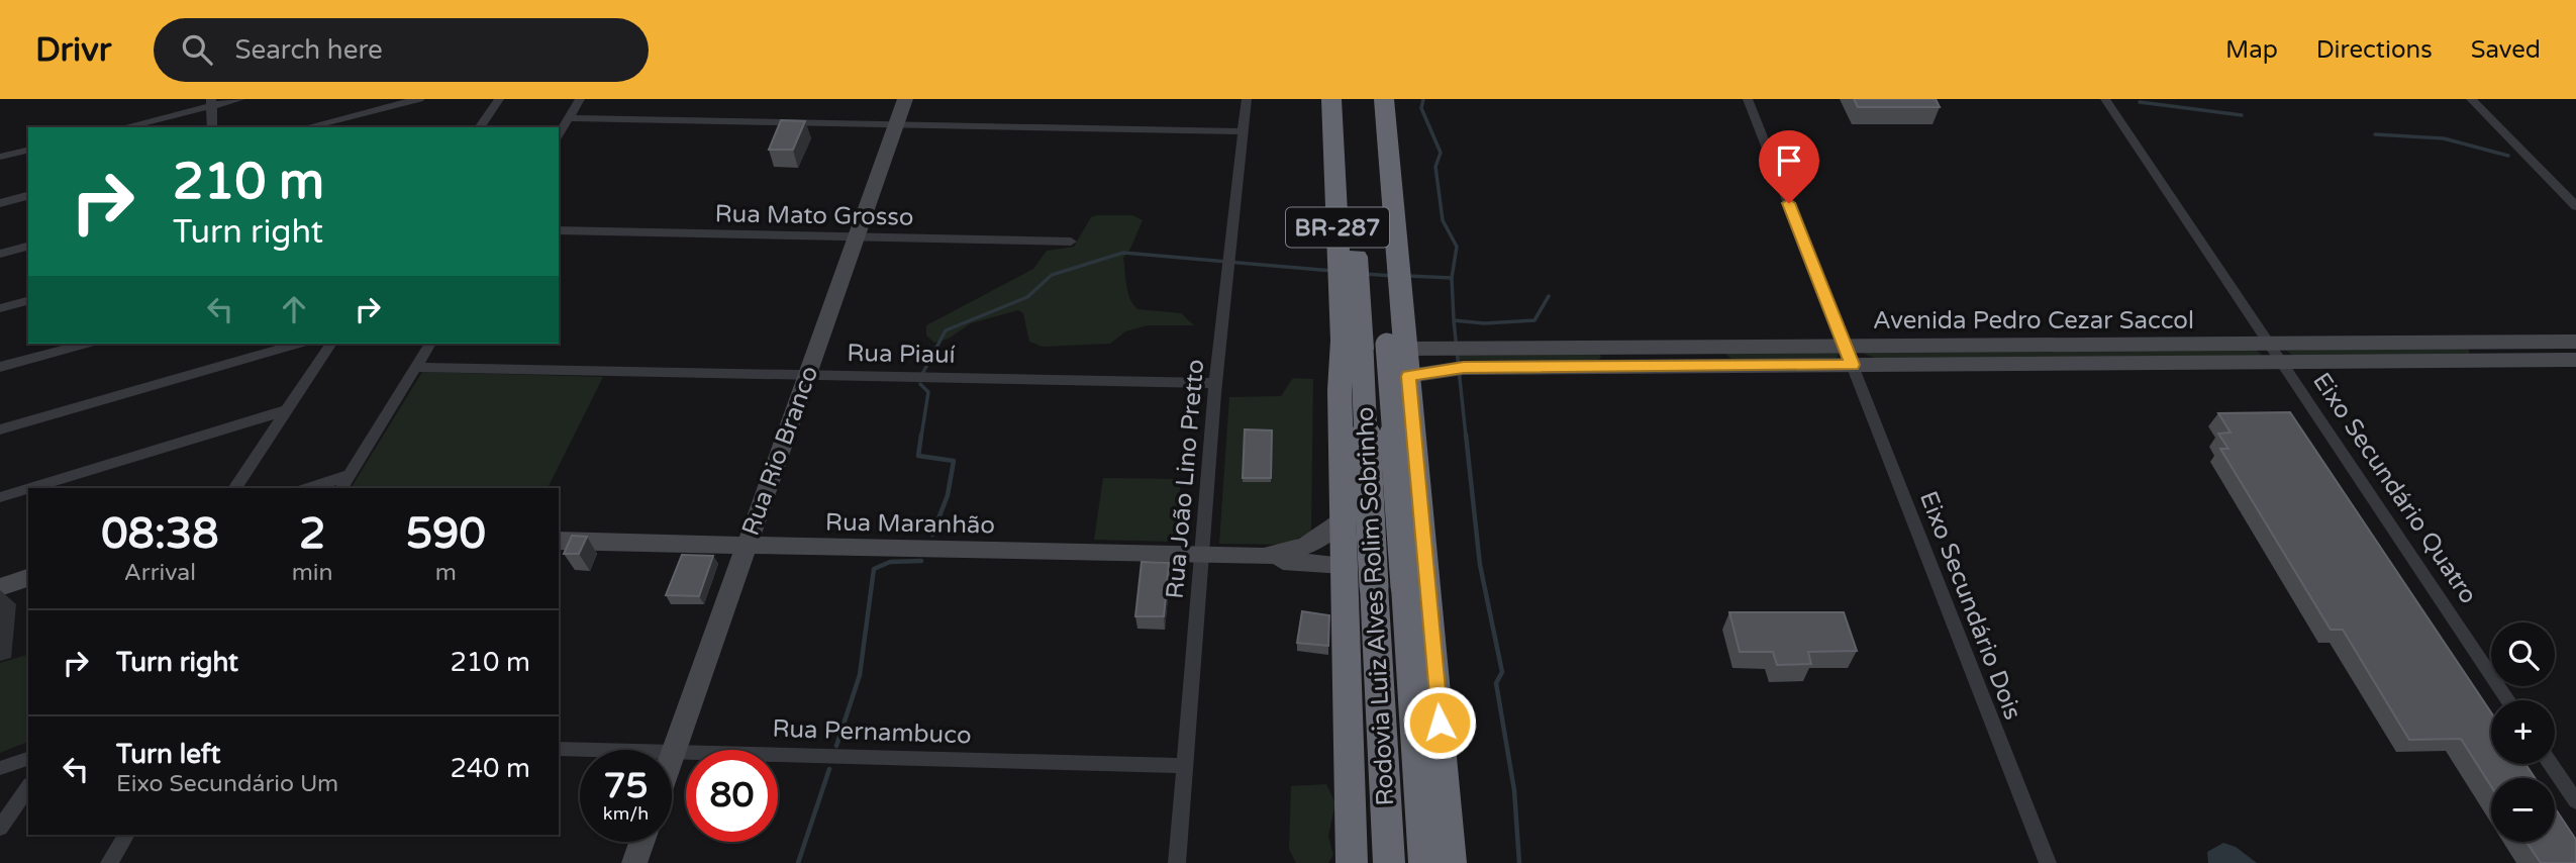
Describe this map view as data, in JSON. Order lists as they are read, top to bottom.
{
  "streets": {
    "highway": ["BR-287", "Rodovia Luiz Alves Rolim Sobrinho"],
    "street": [
      "Rua Mato Grosso",
      "Avenida Pedro Cezar Saccol",
      "Rua Piauí",
      "Rua Rio Branco",
      "Rua João Lino Pretto",
      "Eixo Secundário Quatro",
      "Rua Maranhão",
      "Eixo Secundário Dois",
      "Rua Pernambuco"
    ]
  },
  "crossings": [
    ["Rua Mato Grosso", "Rua Rio Branco"],
    ["BR-287", "Avenida Pedro Cezar Saccol"],
    ["BR-287", "Rua Maranhão"],
    ["BR-287", "Rodovia Luiz Alves Rolim Sobrinho"],
    ["Avenida Pedro Cezar Saccol", "Eixo Secundário Quatro"],
    ["Avenida Pedro Cezar Saccol", "Eixo Secundário Dois"],
    ["Avenida Pedro Cezar Saccol", "Rodovia Luiz Alves Rolim Sobrinho"],
    ["Rua Piauí", "Rua Rio Branco"],
    ["Rua Piauí", "Rua João Lino Pretto"],
    ["Rua Rio Branco", "Rua Maranhão"],
    ["Rua Rio Branco", "Rua Pernambuco"],
    ["Rua João Lino Pretto", "Rua Maranhão"],
    ["Rua João Lino Pretto", "Rua Pernambuco"]
  ],
  "page": {
    "header": "Drivr",
    "search": "Search here",
    "nav": ["Map", "Directions", "Saved"],
    "turn": ["210 m", "Turn right"],
    "eta": [
      "08:38",
      "Arrival",
      "2",
      "min",
      "590",
      "m"
    ],
    "list": [
      {
        "name": "Turn right",
        "value": "210 m"
      },
      {
        "name": "Turn left",
        "note": "Eixo Secundário Um",
        "value": "240 m"
      }
    ],
    "map_buttons": ["+", "−"],
    "speed": "75 km/h",
    "limit": "80"
  }
}
